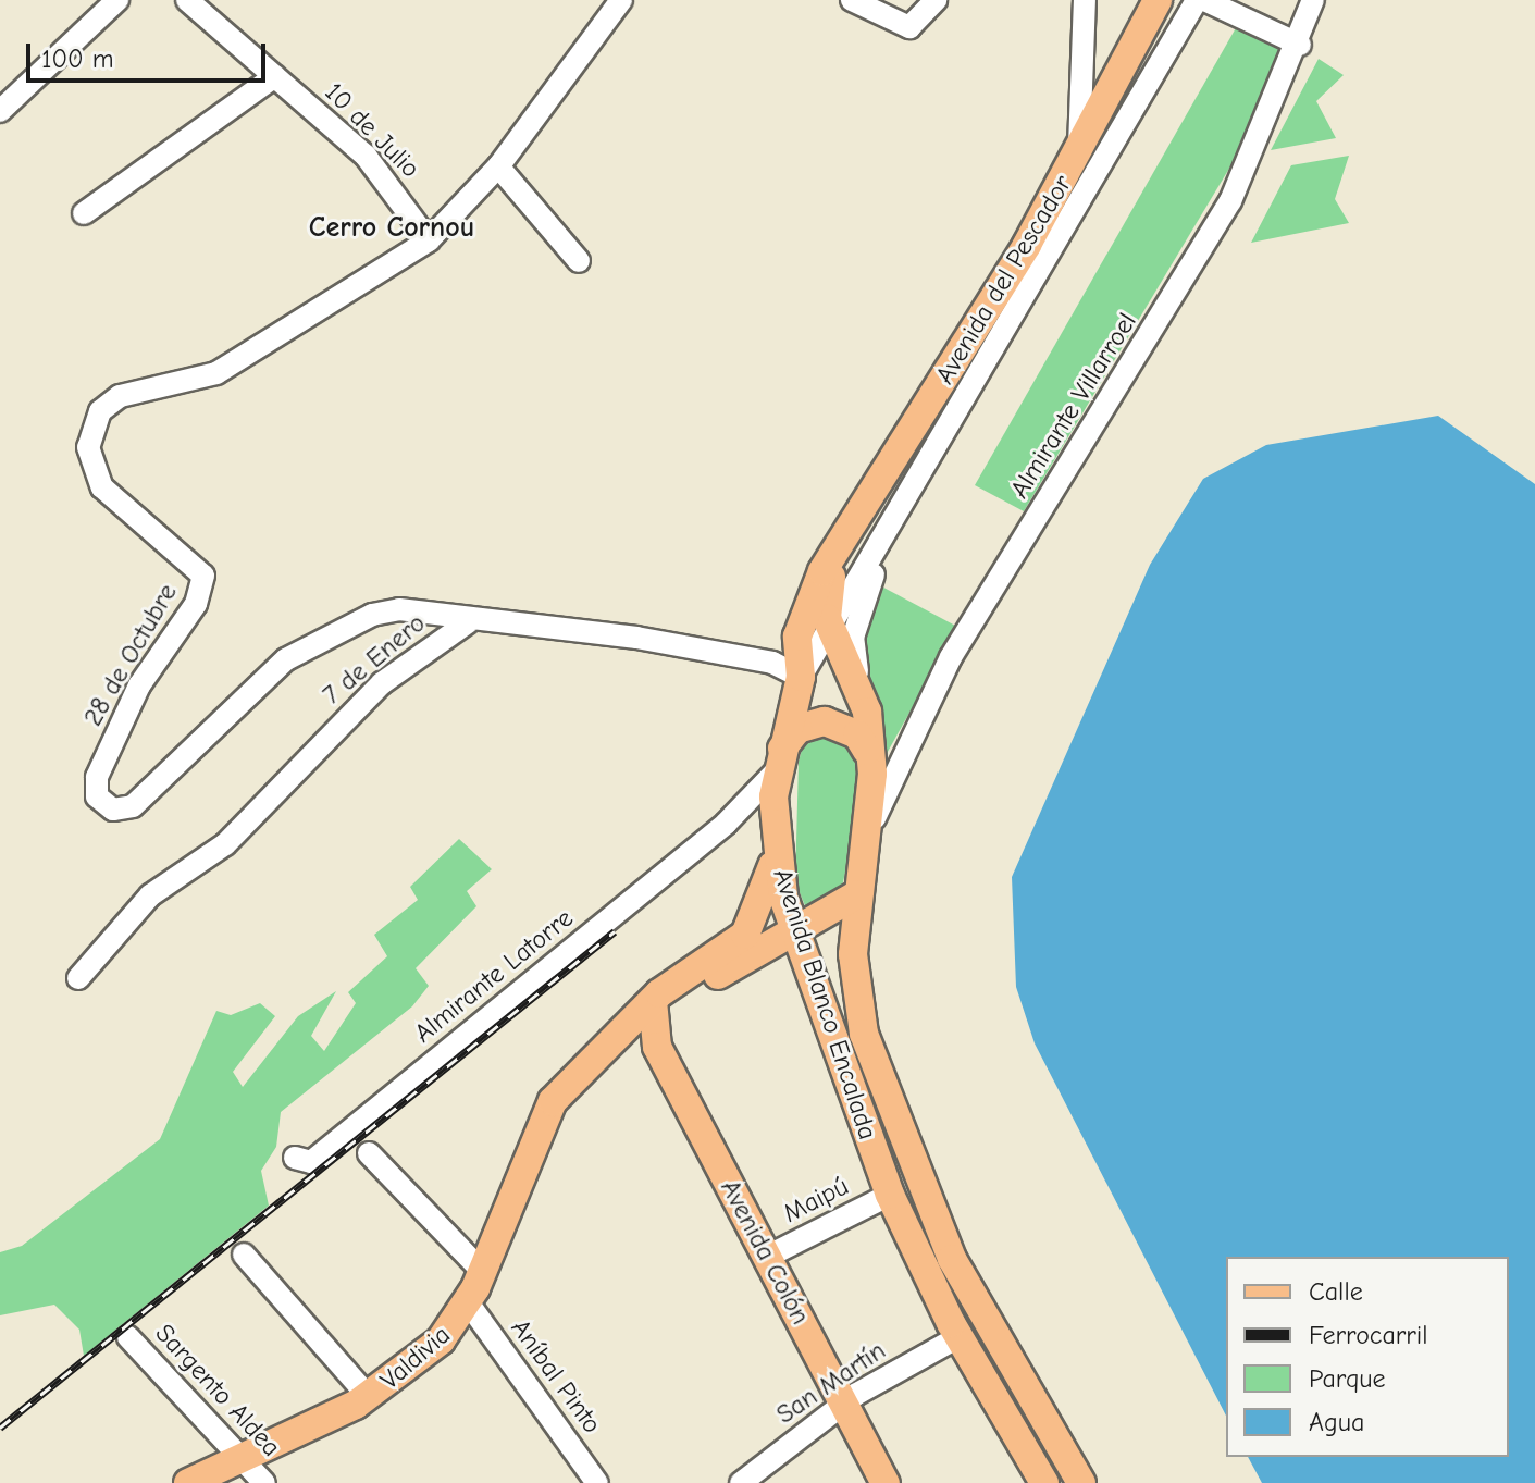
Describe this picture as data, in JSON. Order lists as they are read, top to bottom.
{
  "streets": {
    "main road": [
      "Avenida del Pescador",
      "Avenida Blanco Encalada",
      "Avenida Colón",
      "Valdivia"
    ],
    "street": [
      "10 de Julio",
      "Almirante Villarroel",
      "28 de Octubre",
      "7 de Enero",
      "Almirante Latorre",
      "Maipú",
      "Aníbal Pinto",
      "San Martín",
      "Sargento Aldea"
    ]
  },
  "crossings": [
    ["10 de Julio", "28 de Octubre"],
    ["Almirante Villarroel", "Avenida Blanco Encalada"],
    ["28 de Octubre", "7 de Enero"],
    ["7 de Enero", "Avenida Blanco Encalada"],
    ["Almirante Latorre", "Avenida Blanco Encalada"],
    ["Avenida Blanco Encalada", "Maipú"],
    ["Avenida Blanco Encalada", "Valdivia"],
    ["Avenida Blanco Encalada", "San Martín"],
    ["Maipú", "Avenida Colón"],
    ["Avenida Colón", "Valdivia"],
    ["Avenida Colón", "San Martín"],
    ["Valdivia", "Aníbal Pinto"],
    ["Valdivia", "Sargento Aldea"]
  ],
  "districts": ["Cerro Cornou"],
  "legend": [
    "Calle",
    "Ferrocarril",
    "Parque",
    "Agua"
  ],
  "scale_bar": "100 m"
}
